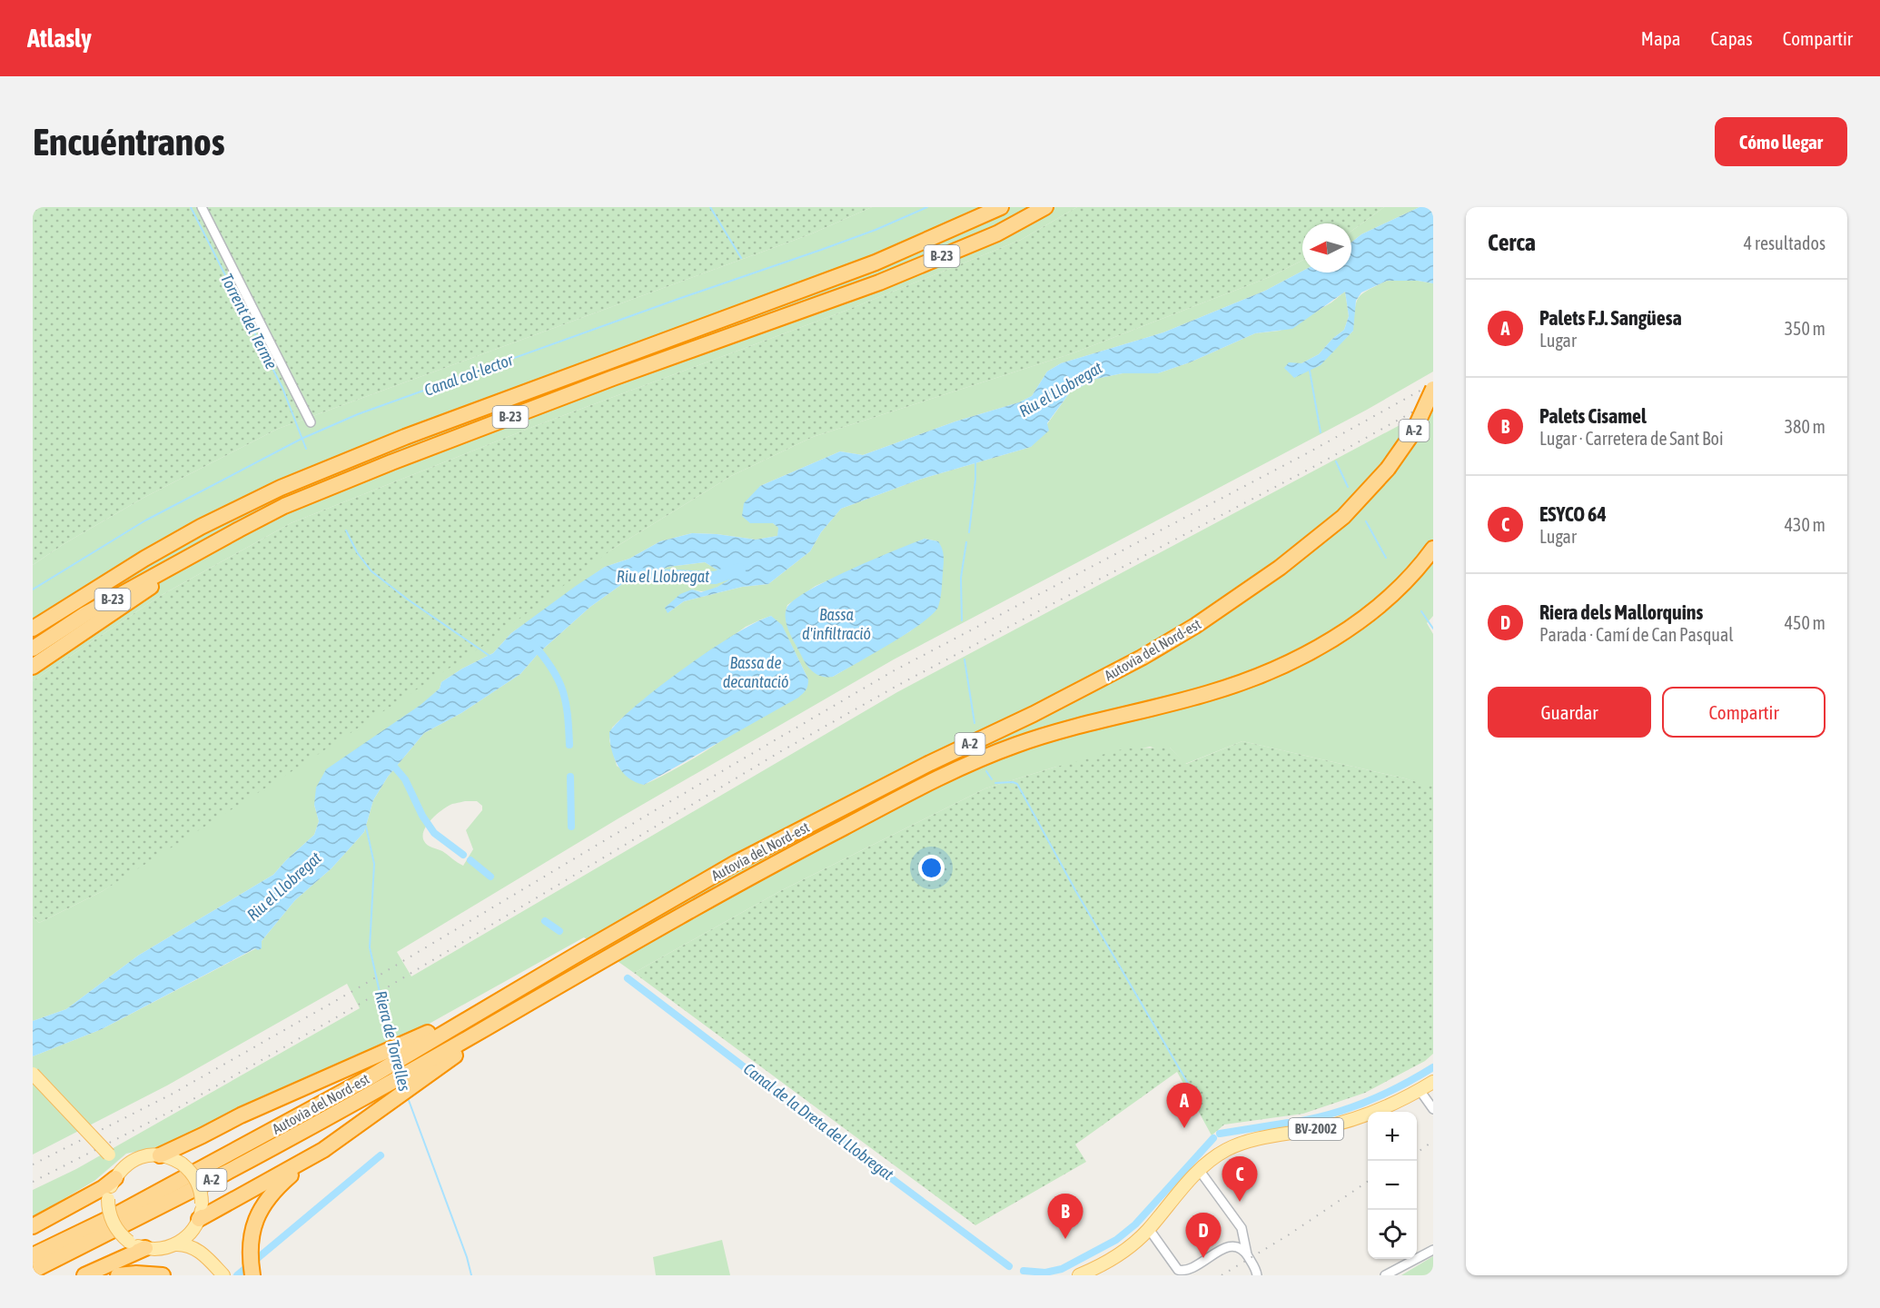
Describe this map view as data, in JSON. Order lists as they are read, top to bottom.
{
  "streets": {
    "highway": ["B-23", "A-2", "Autovia del Nord-est"],
    "main road": ["BV-2002"]
  },
  "water": [
    "Torrent del Terme",
    "Canal col·lector",
    "Riu el Llobregat",
    "Bassa d'infiltració",
    "Bassa de decantació",
    "Riera de Torrelles",
    "Canal de la Dreta del Llobregat"
  ],
  "north": "left",
  "page": {
    "header": "Atlasly",
    "nav": ["Mapa", "Capas", "Compartir"],
    "buttons": [
      "Cómo llegar",
      ["Guardar", "Compartir"]
    ],
    "title": "Encuéntranos",
    "heading": ["Cerca", "4 resultados"],
    "list": [
      {
        "mark": "A",
        "name": "Palets F.J. Sangüesa",
        "note": "Lugar",
        "value": "350 m"
      },
      {
        "mark": "B",
        "name": "Palets Cisamel",
        "note": "Lugar · Carretera de Sant Boi",
        "value": "380 m"
      },
      {
        "mark": "C",
        "name": "ESYCO 64",
        "note": "Lugar",
        "value": "430 m"
      },
      {
        "mark": "D",
        "name": "Riera dels Mallorquins",
        "note": "Parada · Camí de Can Pasqual",
        "value": "450 m"
      }
    ],
    "pins": [
      "A",
      "C",
      "B",
      "D"
    ],
    "map_buttons": ["+", "−"]
  }
}
